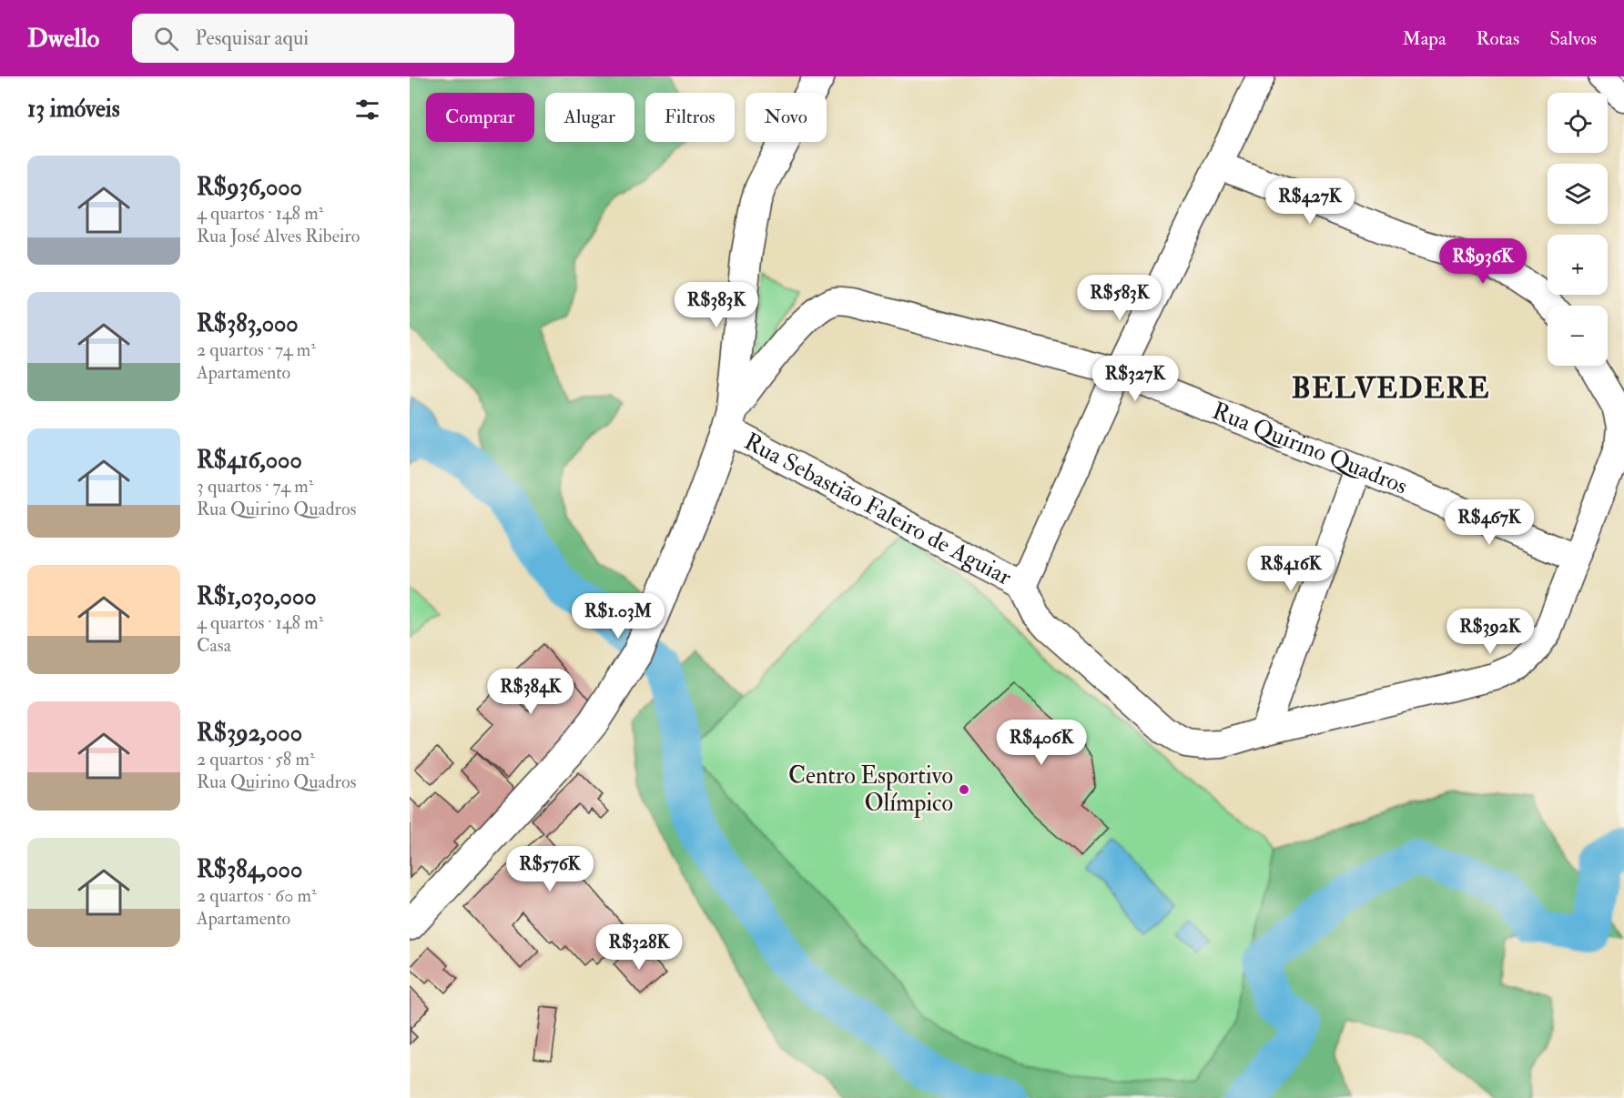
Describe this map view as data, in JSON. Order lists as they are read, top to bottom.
{
  "streets": {
    "street": ["Rua Quirino Quadros", "Rua Sebastião Faleiro de Aguiar"]
  },
  "crossings": [
    ["Rua Quirino Quadros", "Rua Sebastião Faleiro de Aguiar"]
  ],
  "districts": ["BELVEDERE"],
  "places": ["Centro Esportivo Olímpico"],
  "page": {
    "header": "Dwello",
    "search": "Pesquisar aqui",
    "nav": ["Mapa", "Rotas", "Salvos"],
    "heading": "13 imóveis",
    "map_buttons": ["+", "−"],
    "chip": [
      "Comprar",
      "Alugar",
      "Filtros",
      "Novo"
    ],
    "list": [
      {
        "name": "R$936,000",
        "note": "4 quartos · 148 m² · Rua José Alves Ribeiro"
      },
      {
        "name": "R$383,000",
        "note": "2 quartos · 74 m² · Apartamento"
      },
      {
        "name": "R$416,000",
        "note": "3 quartos · 74 m² · Rua Quirino Quadros"
      },
      {
        "name": "R$1,030,000",
        "note": "4 quartos · 148 m² · Casa"
      },
      {
        "name": "R$392,000",
        "note": "2 quartos · 58 m² · Rua Quirino Quadros"
      },
      {
        "name": "R$384,000",
        "note": "2 quartos · 60 m² · Apartamento"
      }
    ],
    "price": [
      "R$427K",
      "R$936K",
      "R$583K",
      "R$383K",
      "R$327K",
      "R$467K",
      "R$416K",
      "R$1.03M",
      "R$392K",
      "R$384K",
      "R$406K",
      "R$576K",
      "R$328K"
    ]
  }
}
